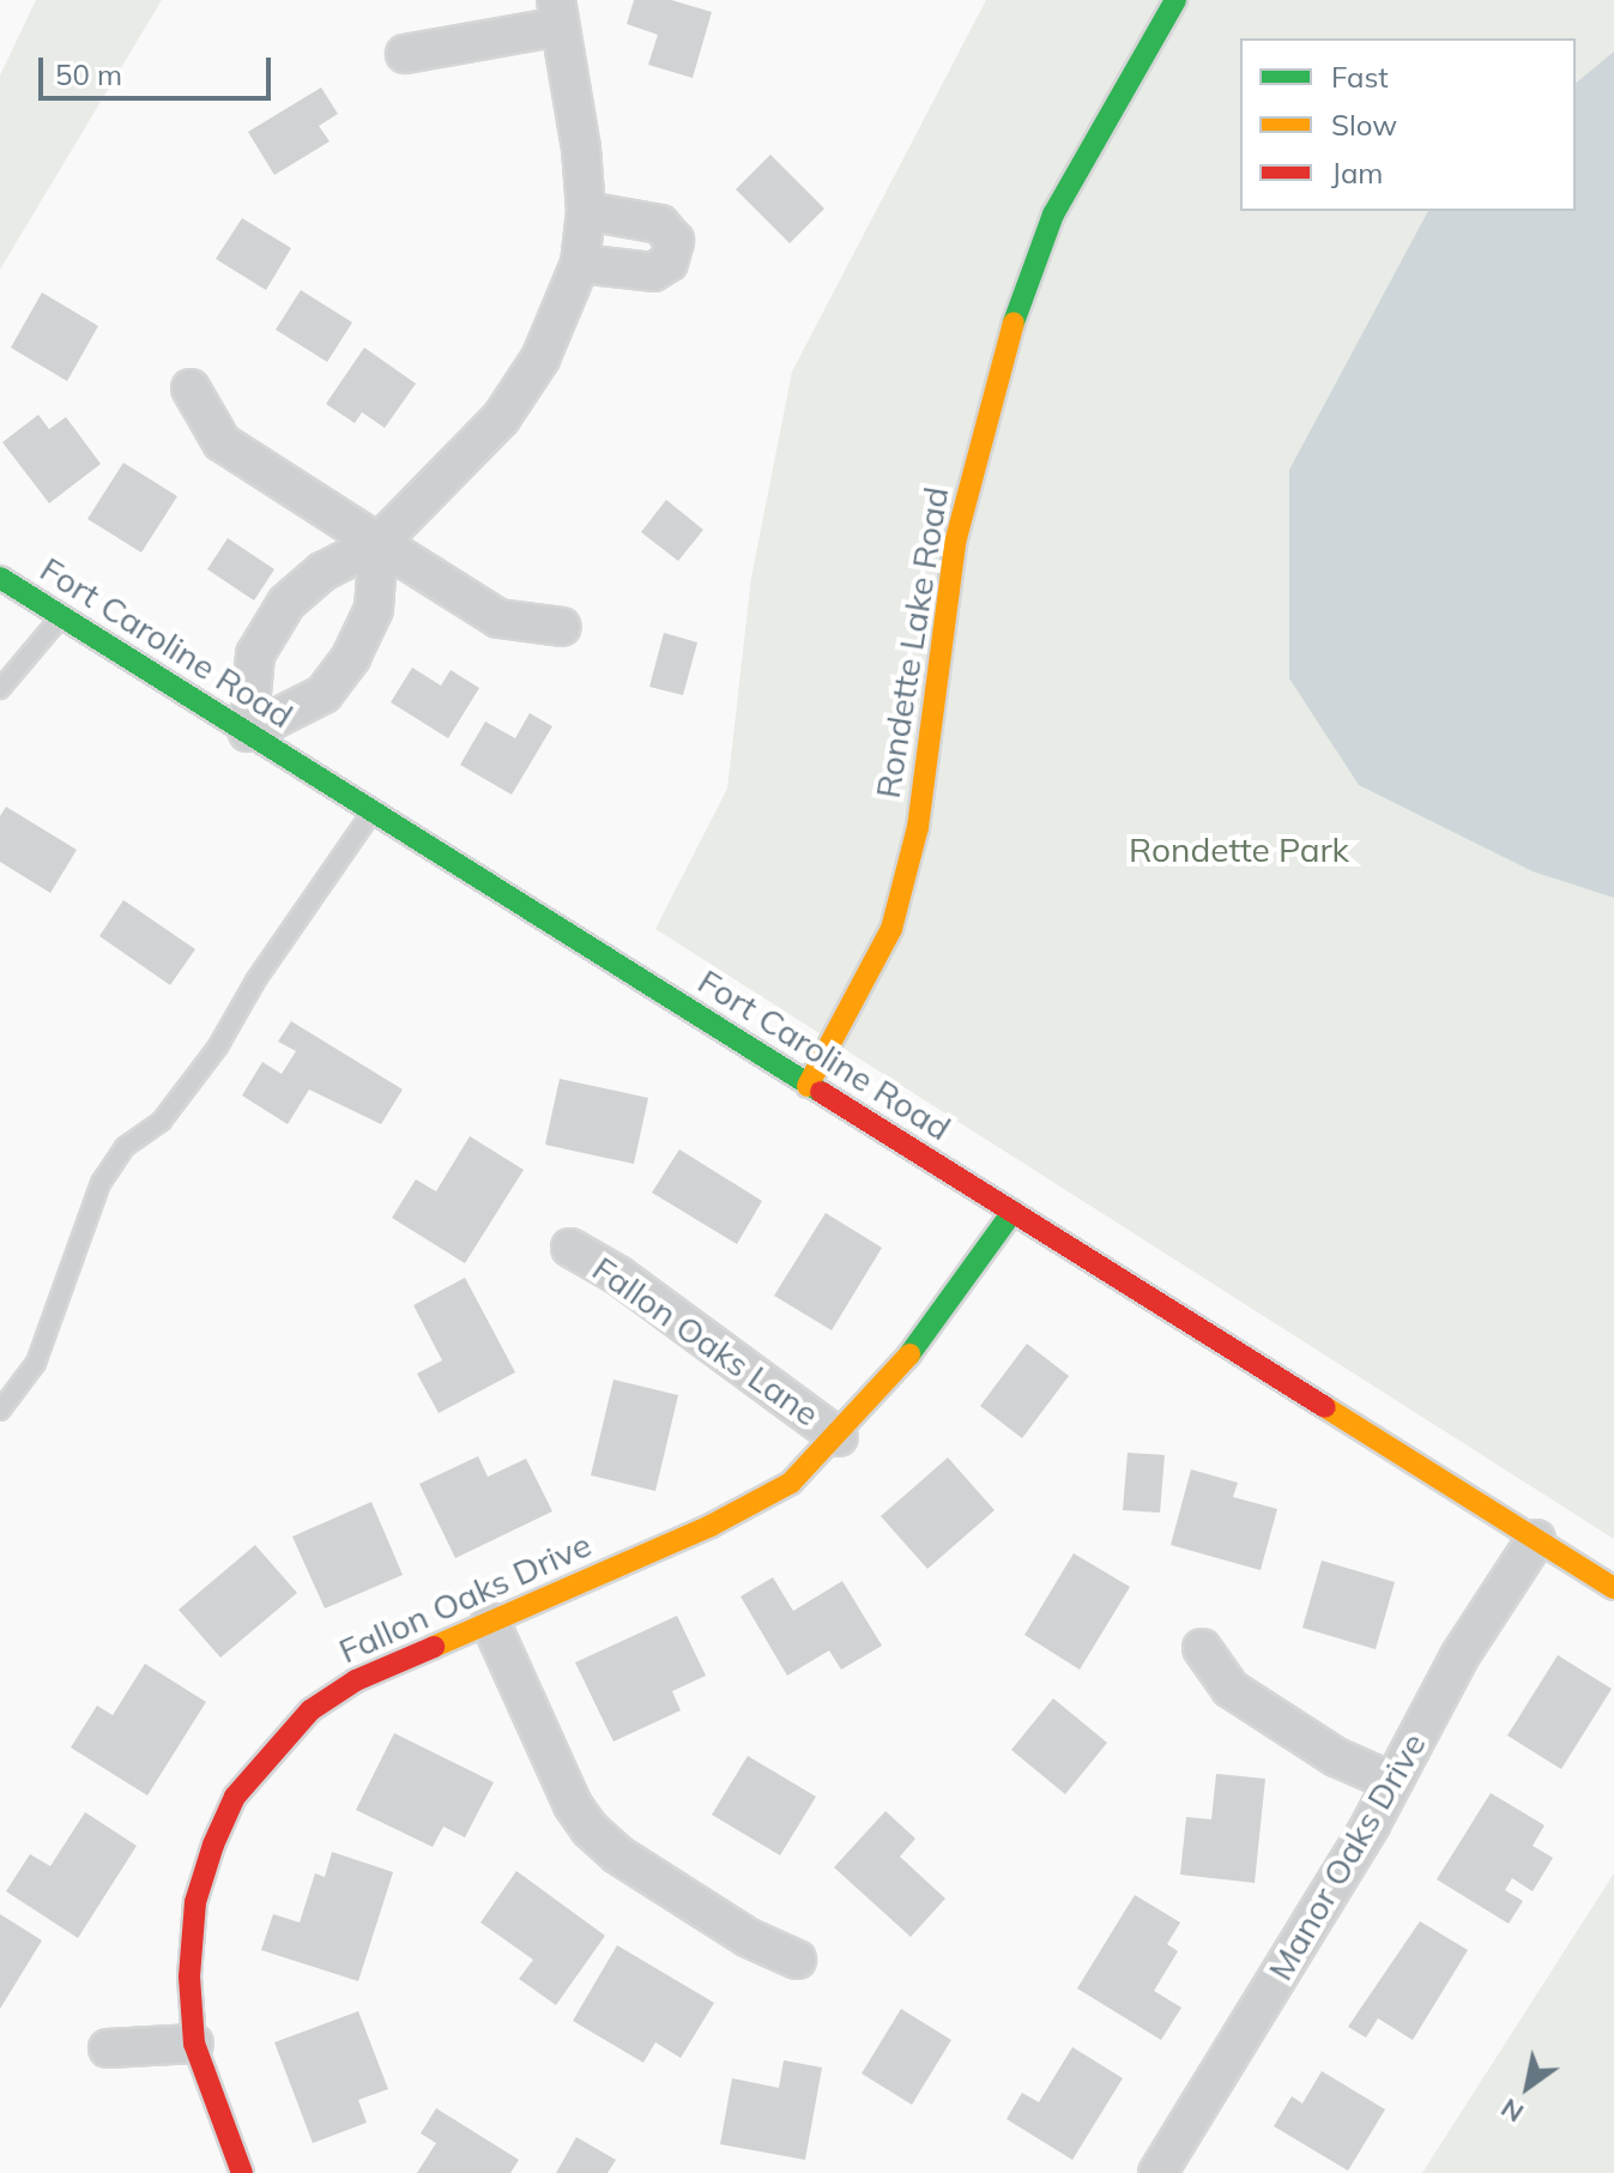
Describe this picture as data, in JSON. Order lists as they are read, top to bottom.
{
  "streets": {
    "street": [
      "Fort Caroline Road",
      "Rondette Lake Road",
      "Fallon Oaks Lane",
      "Fallon Oaks Drive",
      "Manor Oaks Drive"
    ]
  },
  "crossings": [
    ["Fort Caroline Road", "Rondette Lake Road"],
    ["Fort Caroline Road", "Fallon Oaks Drive"],
    ["Fort Caroline Road", "Manor Oaks Drive"],
    ["Fallon Oaks Lane", "Fallon Oaks Drive"]
  ],
  "parks": ["Rondette Park"],
  "legend": ["Fast", "Slow", "Jam"],
  "scale_bar": "50 m",
  "north": "bottom left"
}
